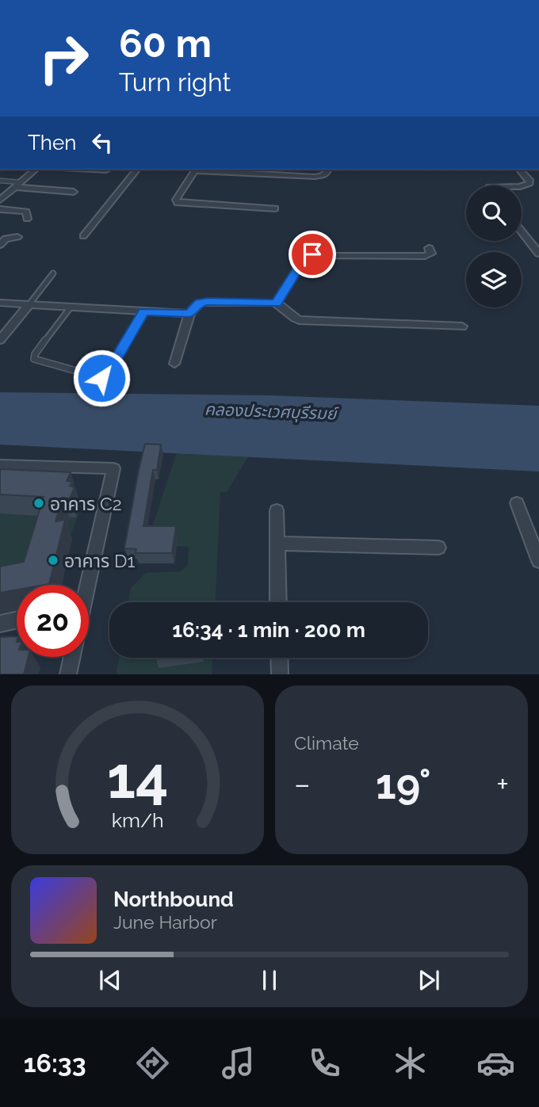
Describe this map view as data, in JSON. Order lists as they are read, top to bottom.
{
  "water": ["คลองประเวศบุรีรมย์"],
  "places": ["อาคาร C2", "อาคาร D1"],
  "page": {
    "turn": ["60 m", "Turn right"],
    "then": "Then",
    "limit": "20",
    "trip": "16:34 · 1 min · 200 m",
    "tile": "Climate",
    "heat": ["−", "19°", "+"],
    "song": ["Northbound", "June Harbor"],
    "tabs": "16:33",
    "gauge": ["14", "km/h"]
  }
}
